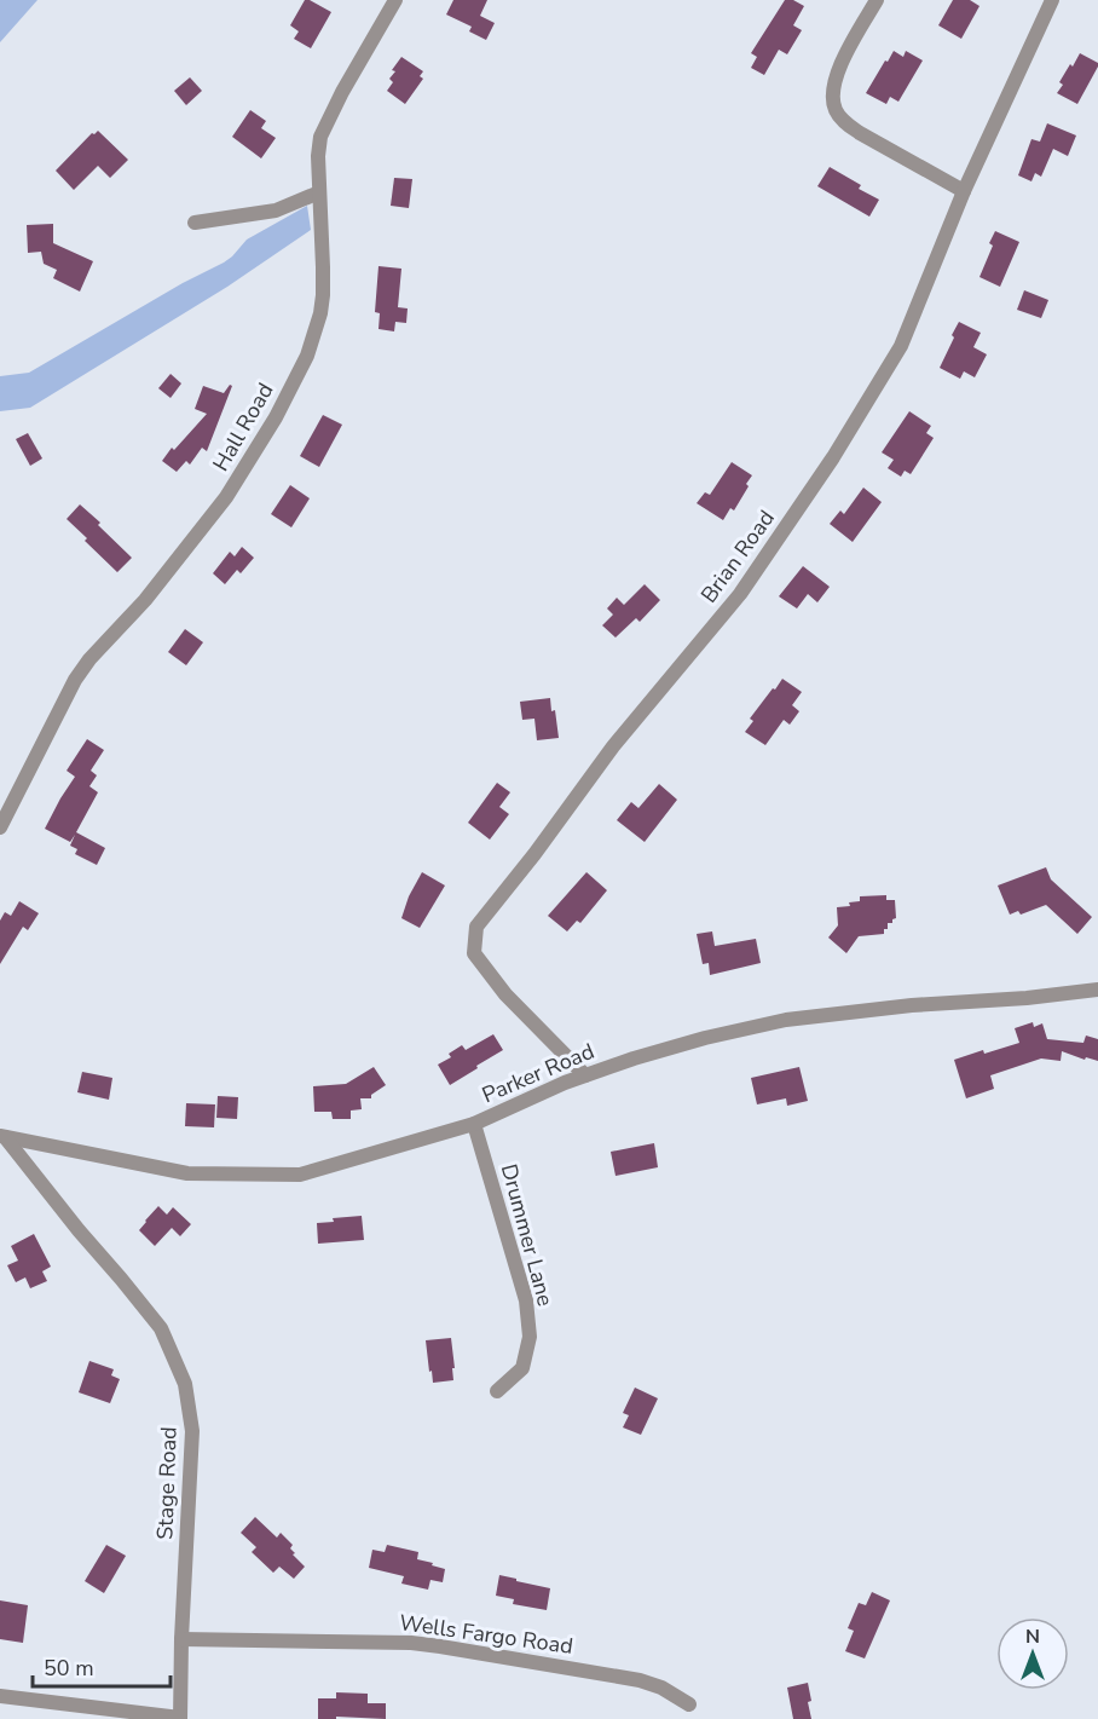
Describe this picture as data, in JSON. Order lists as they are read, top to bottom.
{
  "streets": {
    "street": [
      "Hall Road",
      "Brian Road",
      "Parker Road",
      "Drummer Lane",
      "Stage Road",
      "Wells Fargo Road"
    ]
  },
  "crossings": [
    ["Brian Road", "Parker Road"],
    ["Parker Road", "Drummer Lane"],
    ["Parker Road", "Stage Road"],
    ["Stage Road", "Wells Fargo Road"]
  ],
  "scale_bar": "50 m",
  "north": "top"
}
